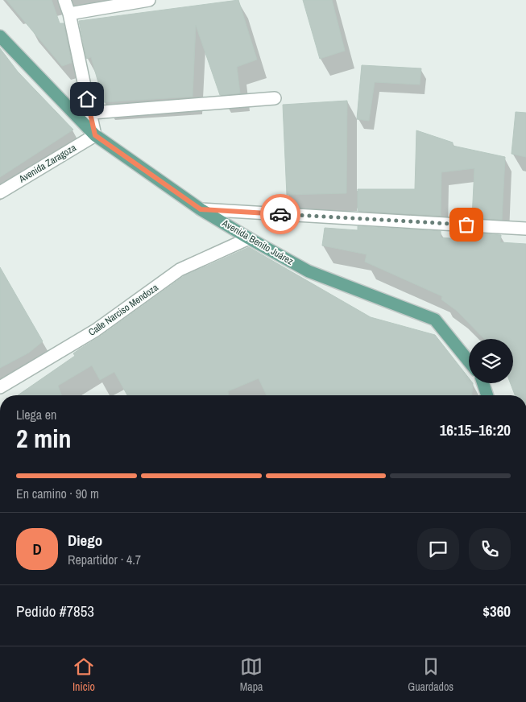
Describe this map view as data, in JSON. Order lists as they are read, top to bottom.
{
  "streets": {
    "main road": ["Avenida Benito Juárez"],
    "street": ["Avenida Zaragoza", "Calle Narciso Mendoza"]
  },
  "crossings": [
    ["Avenida Zaragoza", "Avenida Benito Juárez"],
    ["Avenida Benito Juárez", "Calle Narciso Mendoza"]
  ],
  "page": {
    "heading": ["2 min", "Llega en", "16:15–16:20"],
    "panel": [
      "Diego",
      "Repartidor · 4.7",
      "Pedido #7853",
      "$360"
    ],
    "bar": "En camino · 90 m",
    "round": "D",
    "tabs": ["Inicio", "Mapa", "Guardados"]
  }
}
